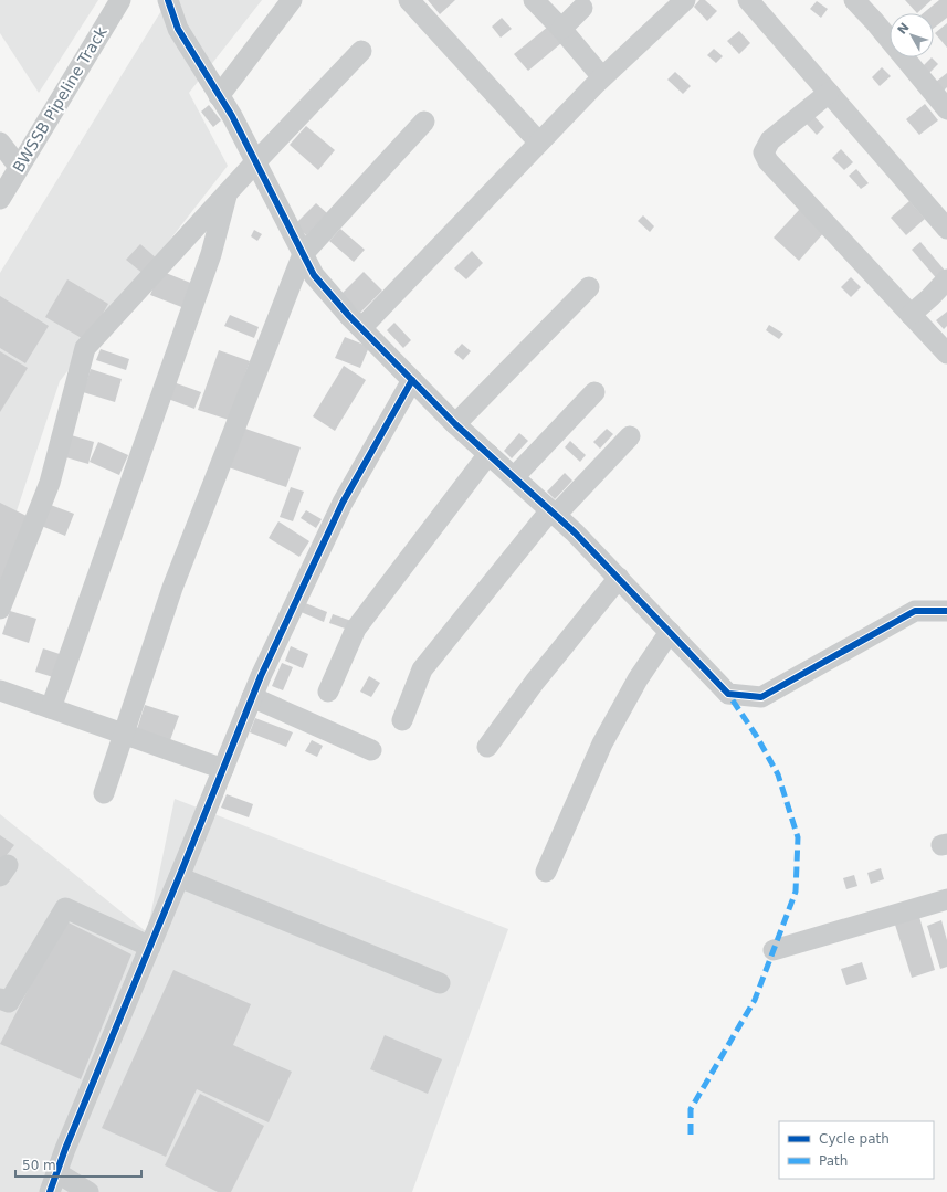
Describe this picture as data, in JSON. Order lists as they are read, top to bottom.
{
  "streets": {
    "street": ["BWSSB Pipeline Track"]
  },
  "legend": ["Cycle path", "Path"],
  "scale_bar": "50 m",
  "north": "top left"
}
